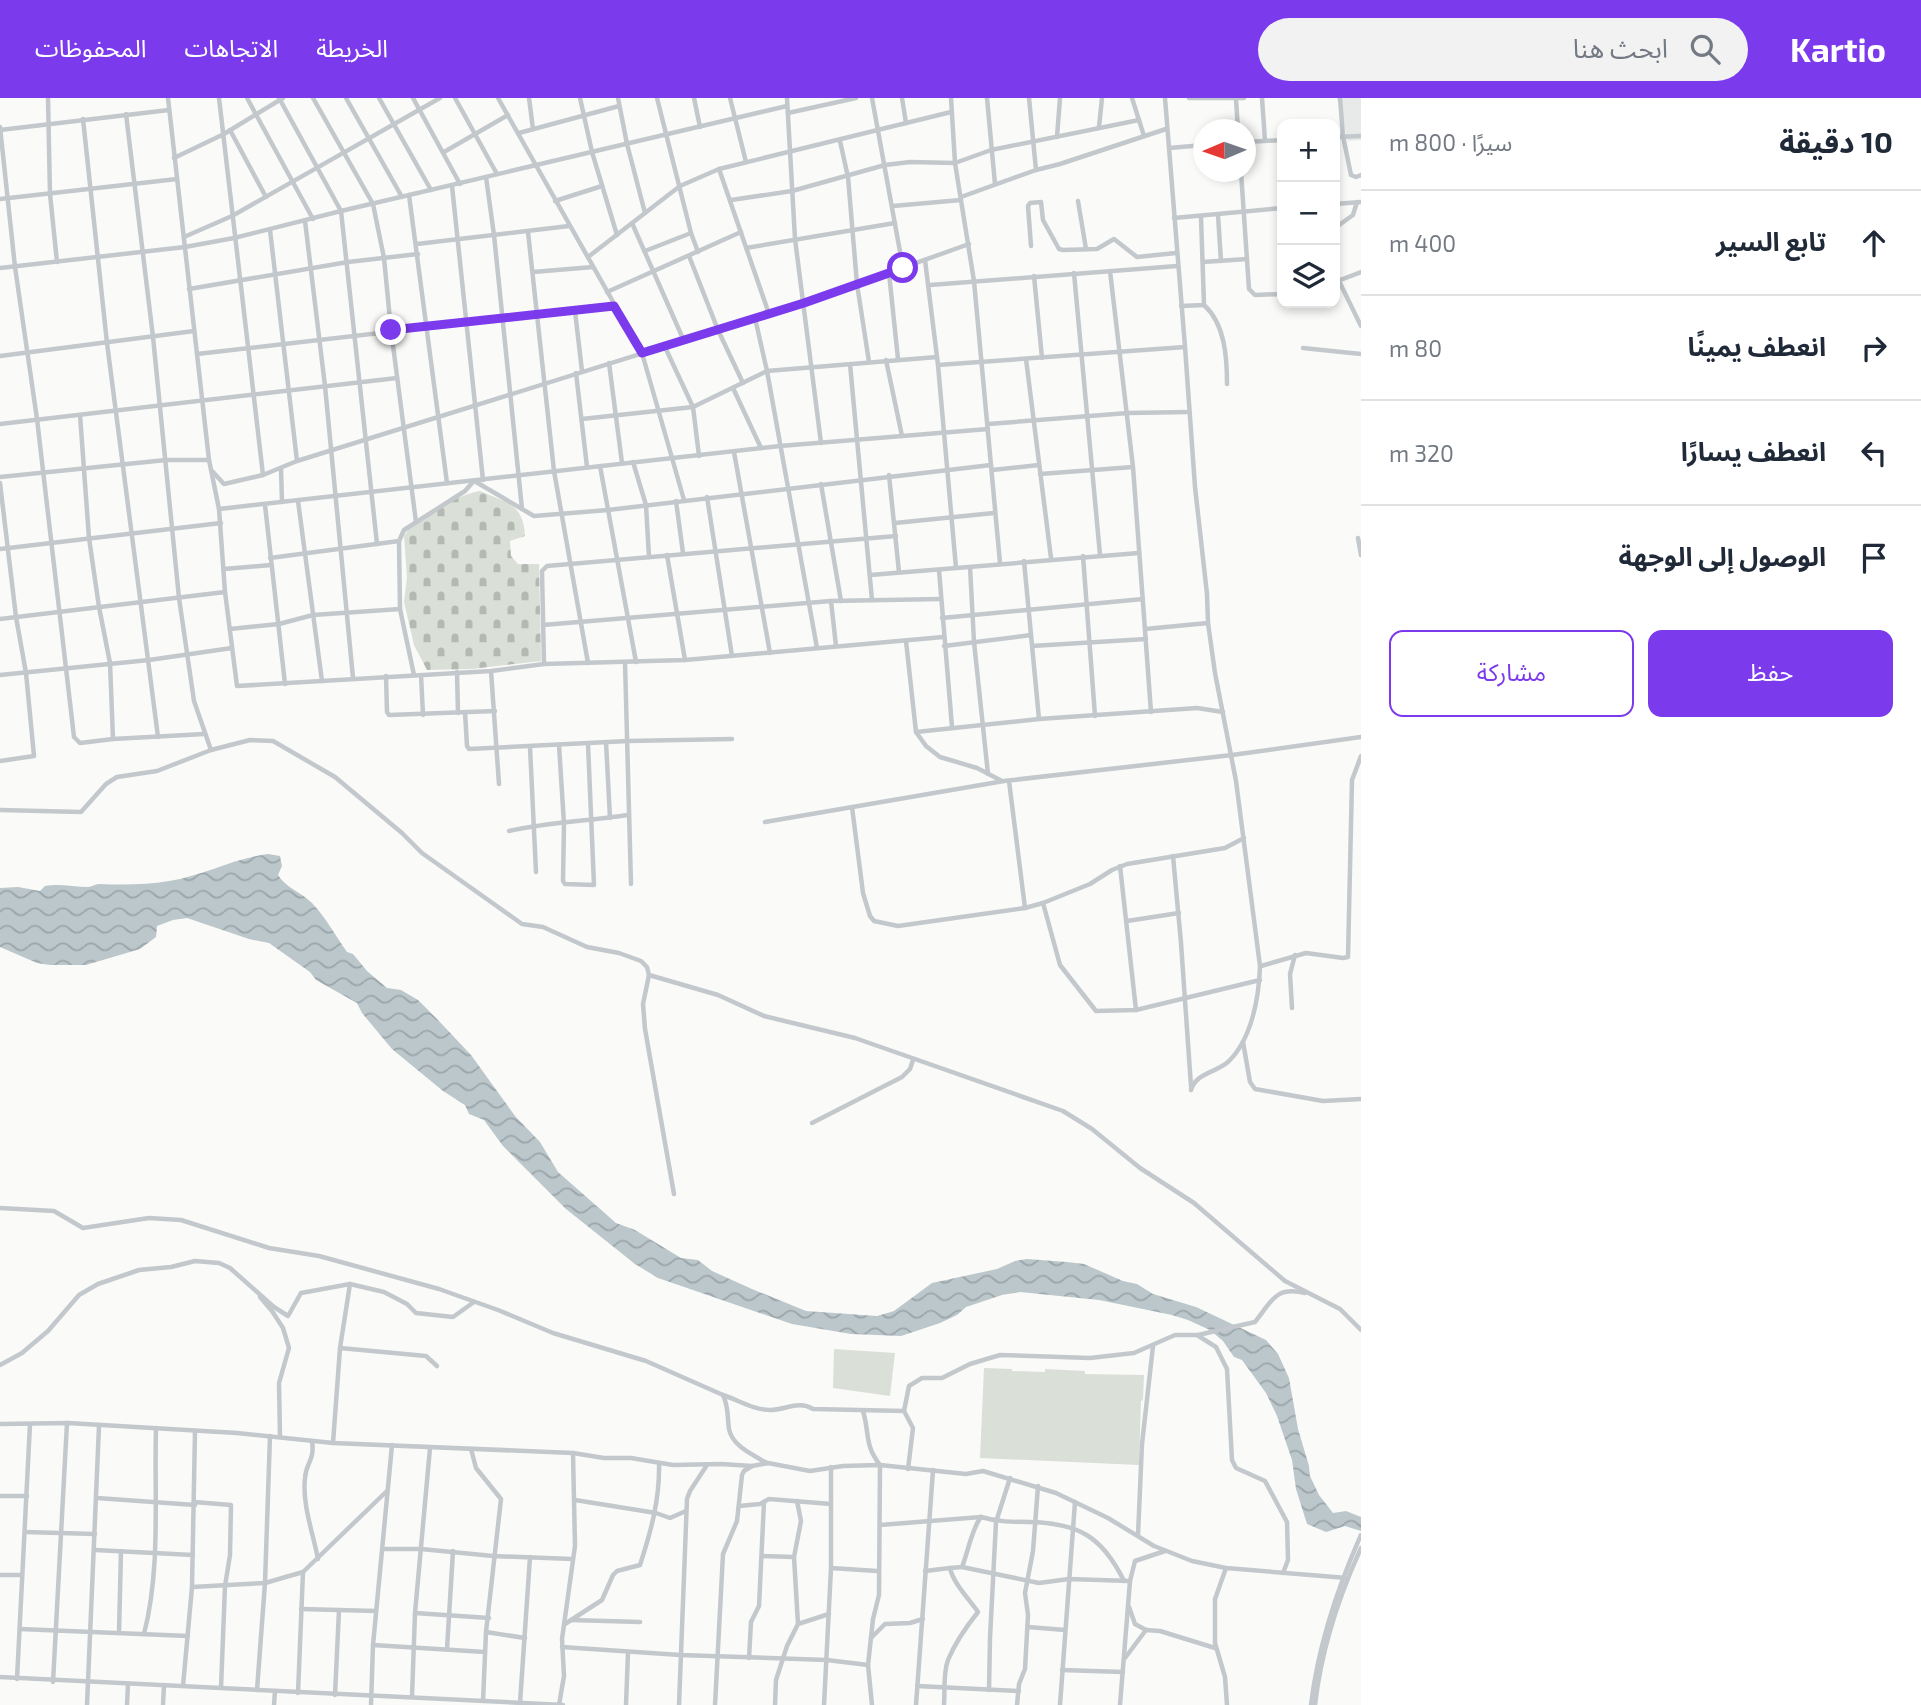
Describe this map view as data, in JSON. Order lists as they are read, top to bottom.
{
  "north": "left",
  "page": {
    "header": "Kartio",
    "search": "ابحث هنا",
    "nav": ["الخريطة", "الاتجاهات", "المحفوظات"],
    "heading": ["10 دقيقة", "سيرًا · 800 m"],
    "map_buttons": ["+", "−"],
    "list": [
      ["تابع السير", "400 m"],
      ["انعطف يمينًا", "80 m"],
      ["انعطف يسارًا", "320 m"],
      "الوصول إلى الوجهة"
    ],
    "buttons": ["حفظ", "مشاركة"]
  }
}
